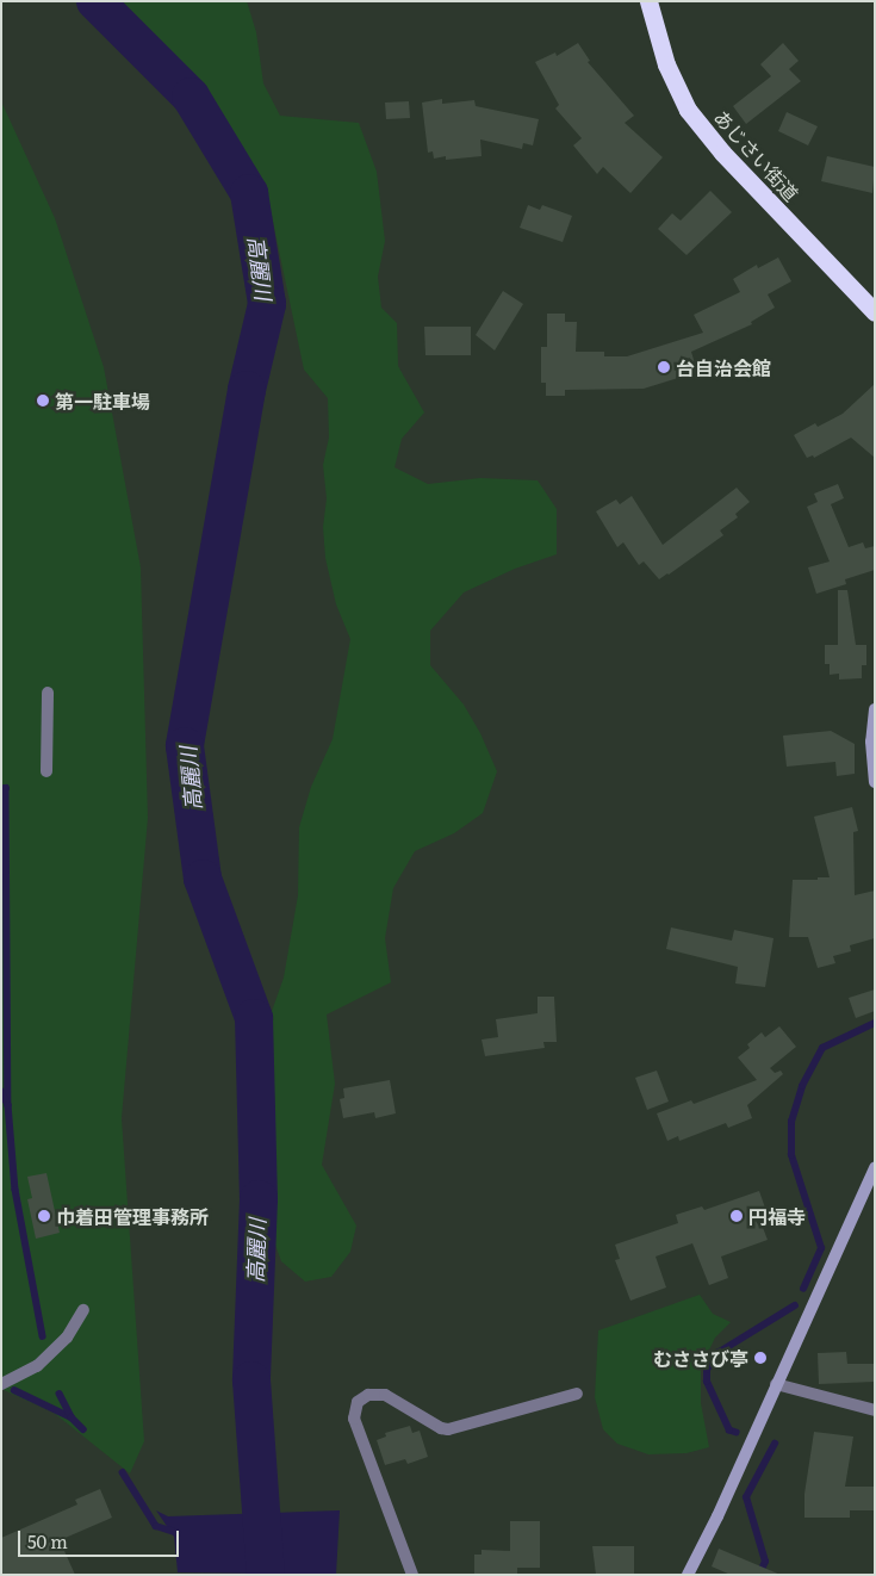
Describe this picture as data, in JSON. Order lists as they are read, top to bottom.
{
  "streets": {
    "highway": ["あじさい街道"]
  },
  "water": ["高麗川"],
  "places": [
    "台自治会館",
    "第一駐車場",
    "巾着田管理事務所",
    "円福寺",
    "むささび亭"
  ],
  "scale_bar": "50 m"
}
